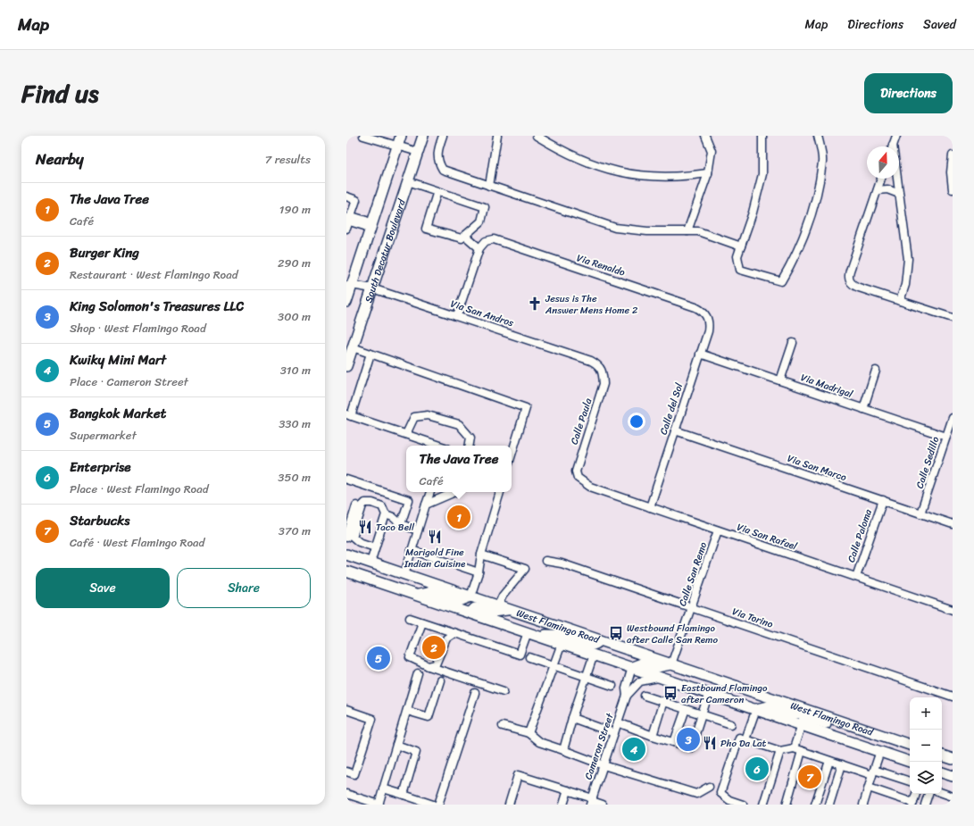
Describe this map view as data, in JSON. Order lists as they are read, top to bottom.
{
  "streets": {
    "main road": ["South Decatur Boulevard", "West Flamingo Road"],
    "street": [
      "Via Renaldo",
      "Via San Andros",
      "Via Madrigal",
      "Calle del Sol",
      "Calle Paula",
      "Calle Sedillo",
      "Via San Marco",
      "Calle Paloma",
      "Via San Rafael",
      "Calle San Remo",
      "Via Torino",
      "Cameron Street"
    ]
  },
  "crossings": [
    ["South Decatur Boulevard", "Via San Andros"],
    ["Via Renaldo", "Calle del Sol"],
    ["Via San Andros", "Calle Paula"],
    ["Via Madrigal", "Calle del Sol"],
    ["Via Madrigal", "Calle Sedillo"],
    ["Calle del Sol", "Via San Marco"],
    ["Calle del Sol", "Via San Rafael"],
    ["Calle Paula", "Via San Rafael"],
    ["Calle Sedillo", "Via San Marco"],
    ["Via San Marco", "Calle Paloma"],
    ["Calle Paloma", "Via San Rafael"],
    ["Via San Rafael", "Calle San Remo"],
    ["Calle San Remo", "Via Torino"],
    ["Calle San Remo", "West Flamingo Road"],
    ["West Flamingo Road", "Cameron Street"]
  ],
  "places": {
    "church": ["Jesus is The Answer Mens Home 2"],
    "restaurant": ["Taco Bell", "Marigold Fine Indian Cuisine", "Pho Da Lat"],
    "bus stop": ["Westbound Flamingo after Calle San Remo", "Eastbound Flamingo after Cameron"]
  },
  "north": "top",
  "page": {
    "header": "Map",
    "nav": ["Map", "Directions", "Saved"],
    "title": "Find us",
    "buttons": [
      "Directions",
      ["Save", "Share"]
    ],
    "heading": ["Nearby", "7 results"],
    "list": [
      {
        "mark": "1",
        "name": "The Java Tree",
        "note": "Café",
        "value": "190 m"
      },
      {
        "mark": "2",
        "name": "Burger King",
        "note": "Restaurant · West Flamingo Road",
        "value": "290 m"
      },
      {
        "mark": "3",
        "name": "King Solomon's Treasures LLC",
        "note": "Shop · West Flamingo Road",
        "value": "300 m"
      },
      {
        "mark": "4",
        "name": "Kwiky Mini Mart",
        "note": "Place · Cameron Street",
        "value": "310 m"
      },
      {
        "mark": "5",
        "name": "Bangkok Market",
        "note": "Supermarket",
        "value": "330 m"
      },
      {
        "mark": "6",
        "name": "Enterprise",
        "note": "Place · West Flamingo Road",
        "value": "350 m"
      },
      {
        "mark": "7",
        "name": "Starbucks",
        "note": "Café · West Flamingo Road",
        "value": "370 m"
      }
    ],
    "popup": ["The Java Tree", "Café"],
    "pins": [
      "1",
      "2",
      "5",
      "3",
      "4",
      "6",
      "7"
    ],
    "map_buttons": ["+", "−"]
  }
}
